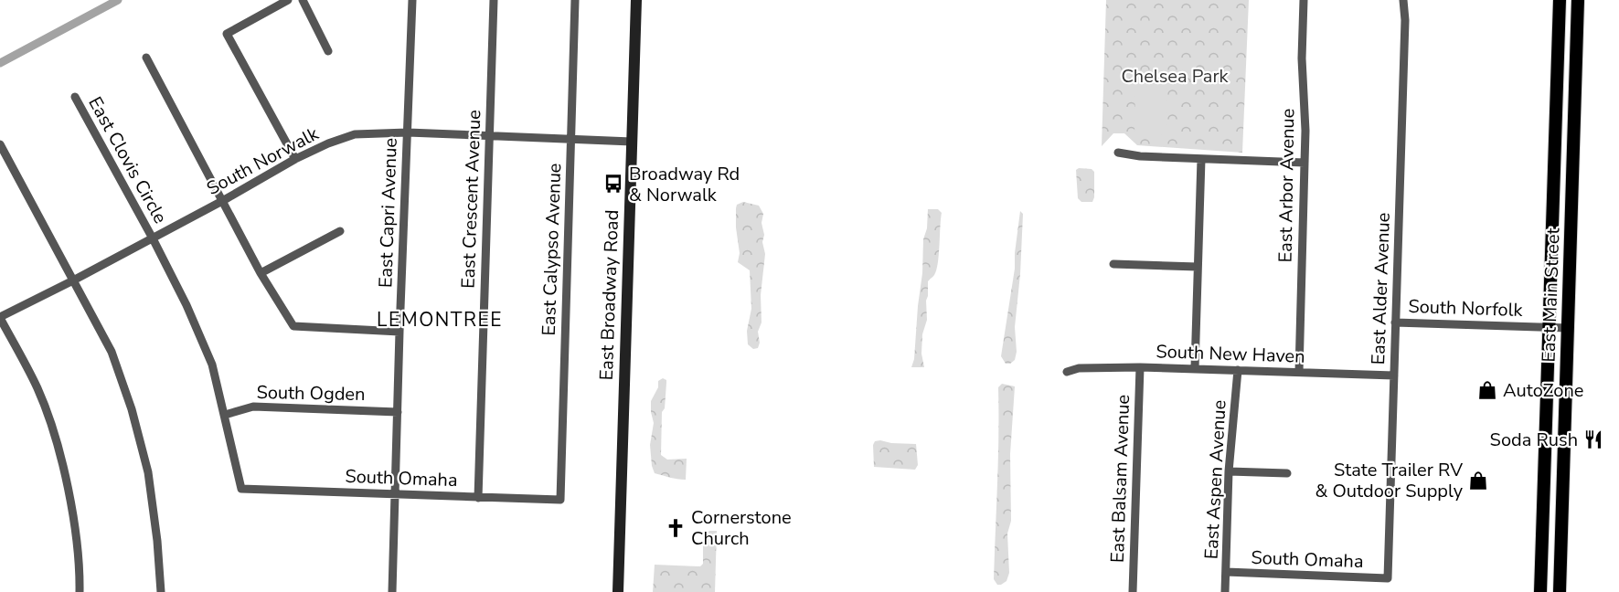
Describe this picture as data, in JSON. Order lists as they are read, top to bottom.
{
  "streets": {
    "main road": ["East Broadway Road", "East Main Street"],
    "street": [
      "East Clovis Circle",
      "South Norwalk",
      "East Arbor Avenue",
      "East Crescent Avenue",
      "East Capri Avenue",
      "East Calypso Avenue",
      "East Alder Avenue",
      "South Norfolk",
      "South New Haven",
      "South Ogden",
      "South Omaha",
      "East Balsam Avenue",
      "East Aspen Avenue"
    ]
  },
  "crossings": [
    ["East Clovis Circle", "South Norwalk"],
    ["East Clovis Circle", "South Ogden"],
    ["East Clovis Circle", "South Omaha"],
    ["South Norwalk", "East Crescent Avenue"],
    ["South Norwalk", "East Capri Avenue"],
    ["South Norwalk", "East Calypso Avenue"],
    ["South Norwalk", "East Broadway Road"],
    ["East Arbor Avenue", "South New Haven"],
    ["East Crescent Avenue", "South Omaha"],
    ["East Capri Avenue", "South Ogden"],
    ["East Capri Avenue", "South Omaha"],
    ["East Calypso Avenue", "South Omaha"],
    ["East Alder Avenue", "South Norfolk"],
    ["East Alder Avenue", "South New Haven"],
    ["East Alder Avenue", "South Omaha"],
    ["East Main Street", "South Norfolk"],
    ["South New Haven", "East Balsam Avenue"],
    ["South New Haven", "East Aspen Avenue"],
    ["South Omaha", "East Aspen Avenue"]
  ],
  "districts": ["LEMONTREE"],
  "parks": ["Chelsea Park"],
  "places": {
    "bus stop": ["Broadway Rd & Norwalk"],
    "shop": ["AutoZone", "State Trailer RV & Outdoor Supply"],
    "restaurant": ["Soda Rush"],
    "church": ["Cornerstone Church"]
  }
}
